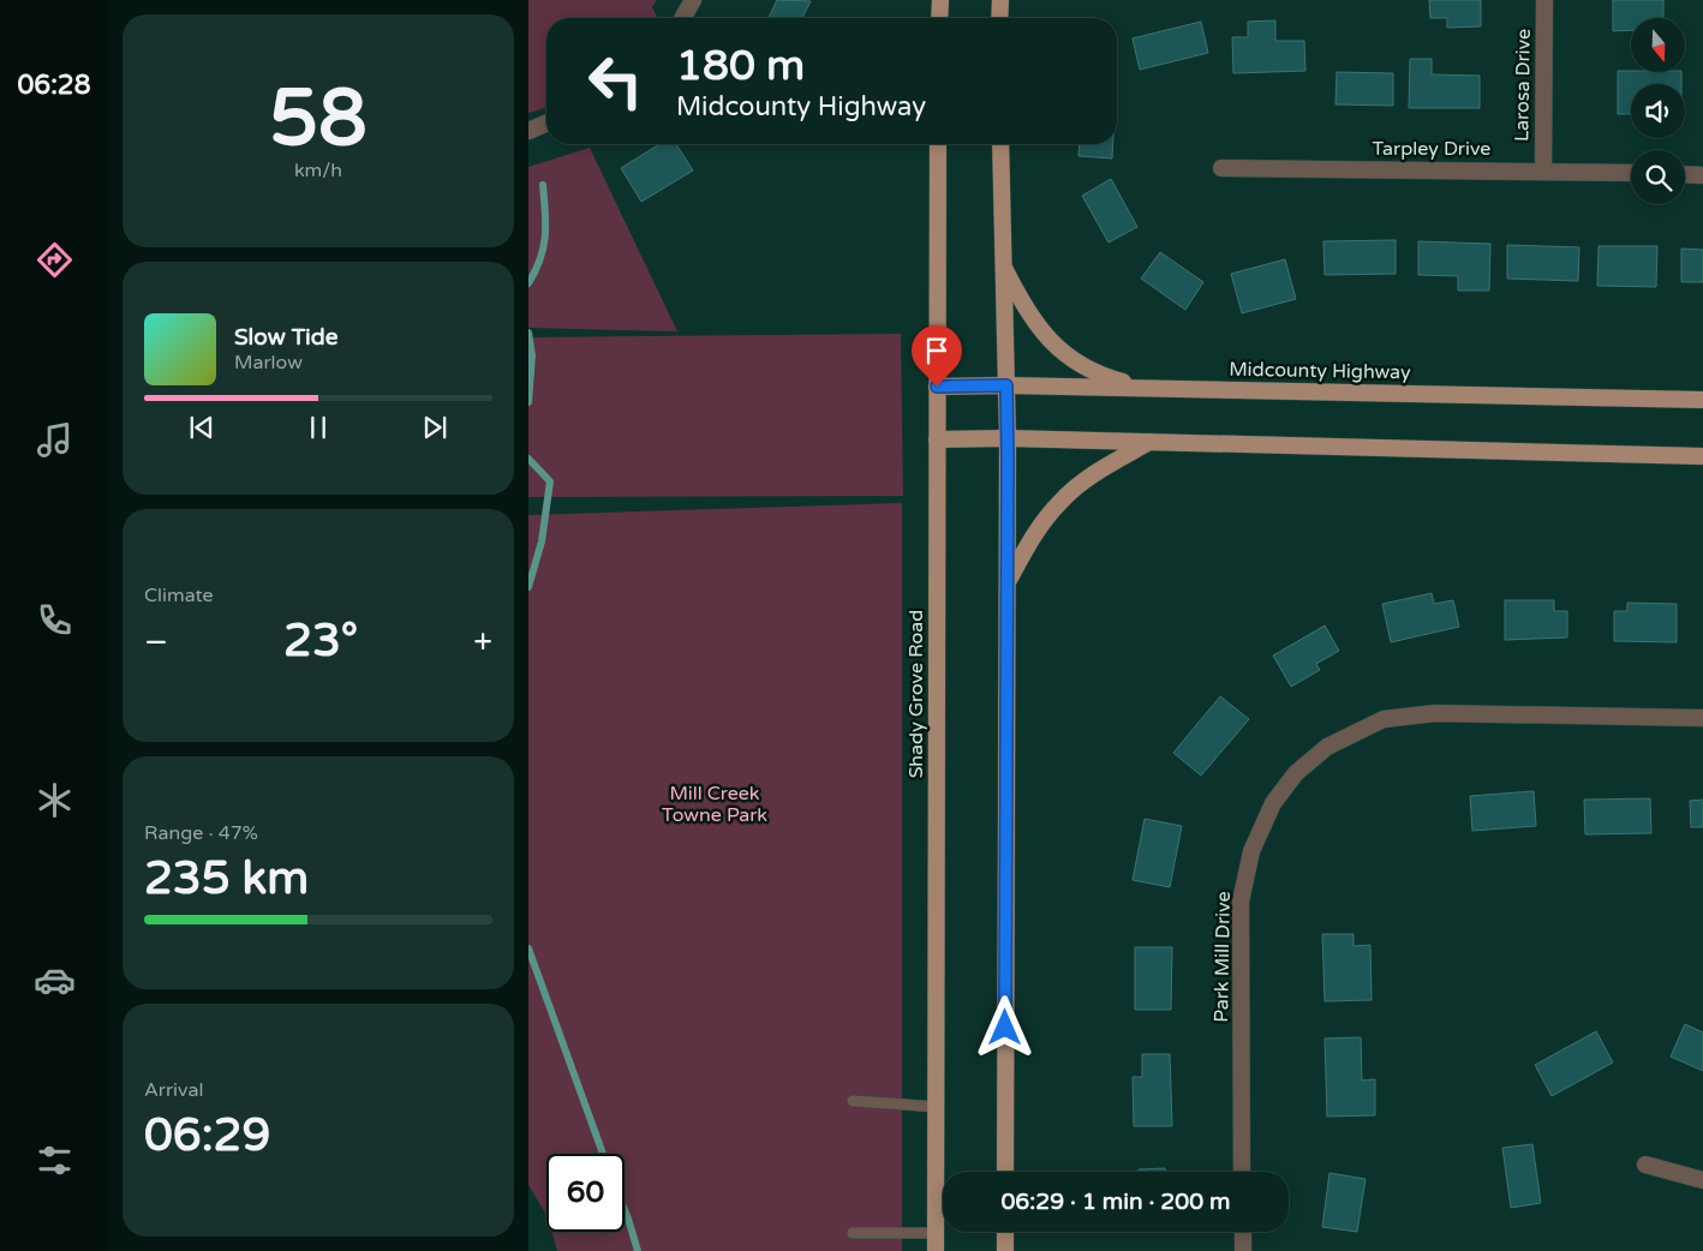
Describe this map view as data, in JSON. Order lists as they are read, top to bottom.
{
  "streets": {
    "main road": ["Midcounty Highway", "Shady Grove Road"],
    "street": ["Larosa Drive", "Tarpley Drive", "Park Mill Drive"]
  },
  "crossings": [
    ["Larosa Drive", "Tarpley Drive"],
    ["Midcounty Highway", "Shady Grove Road"]
  ],
  "parks": ["Mill Creek Towne Park"],
  "north": "bottom",
  "page": {
    "tabs": "06:28",
    "tile": [
      ["58", "km/h"],
      "Climate",
      ["Range · 47%", "235 km"],
      ["Arrival", "06:29"]
    ],
    "turn": ["180 m", "Midcounty Highway"],
    "song": ["Slow Tide", "Marlow"],
    "heat": ["−", "23°", "+"],
    "limit": "60",
    "trip": "06:29 · 1 min · 200 m"
  }
}
